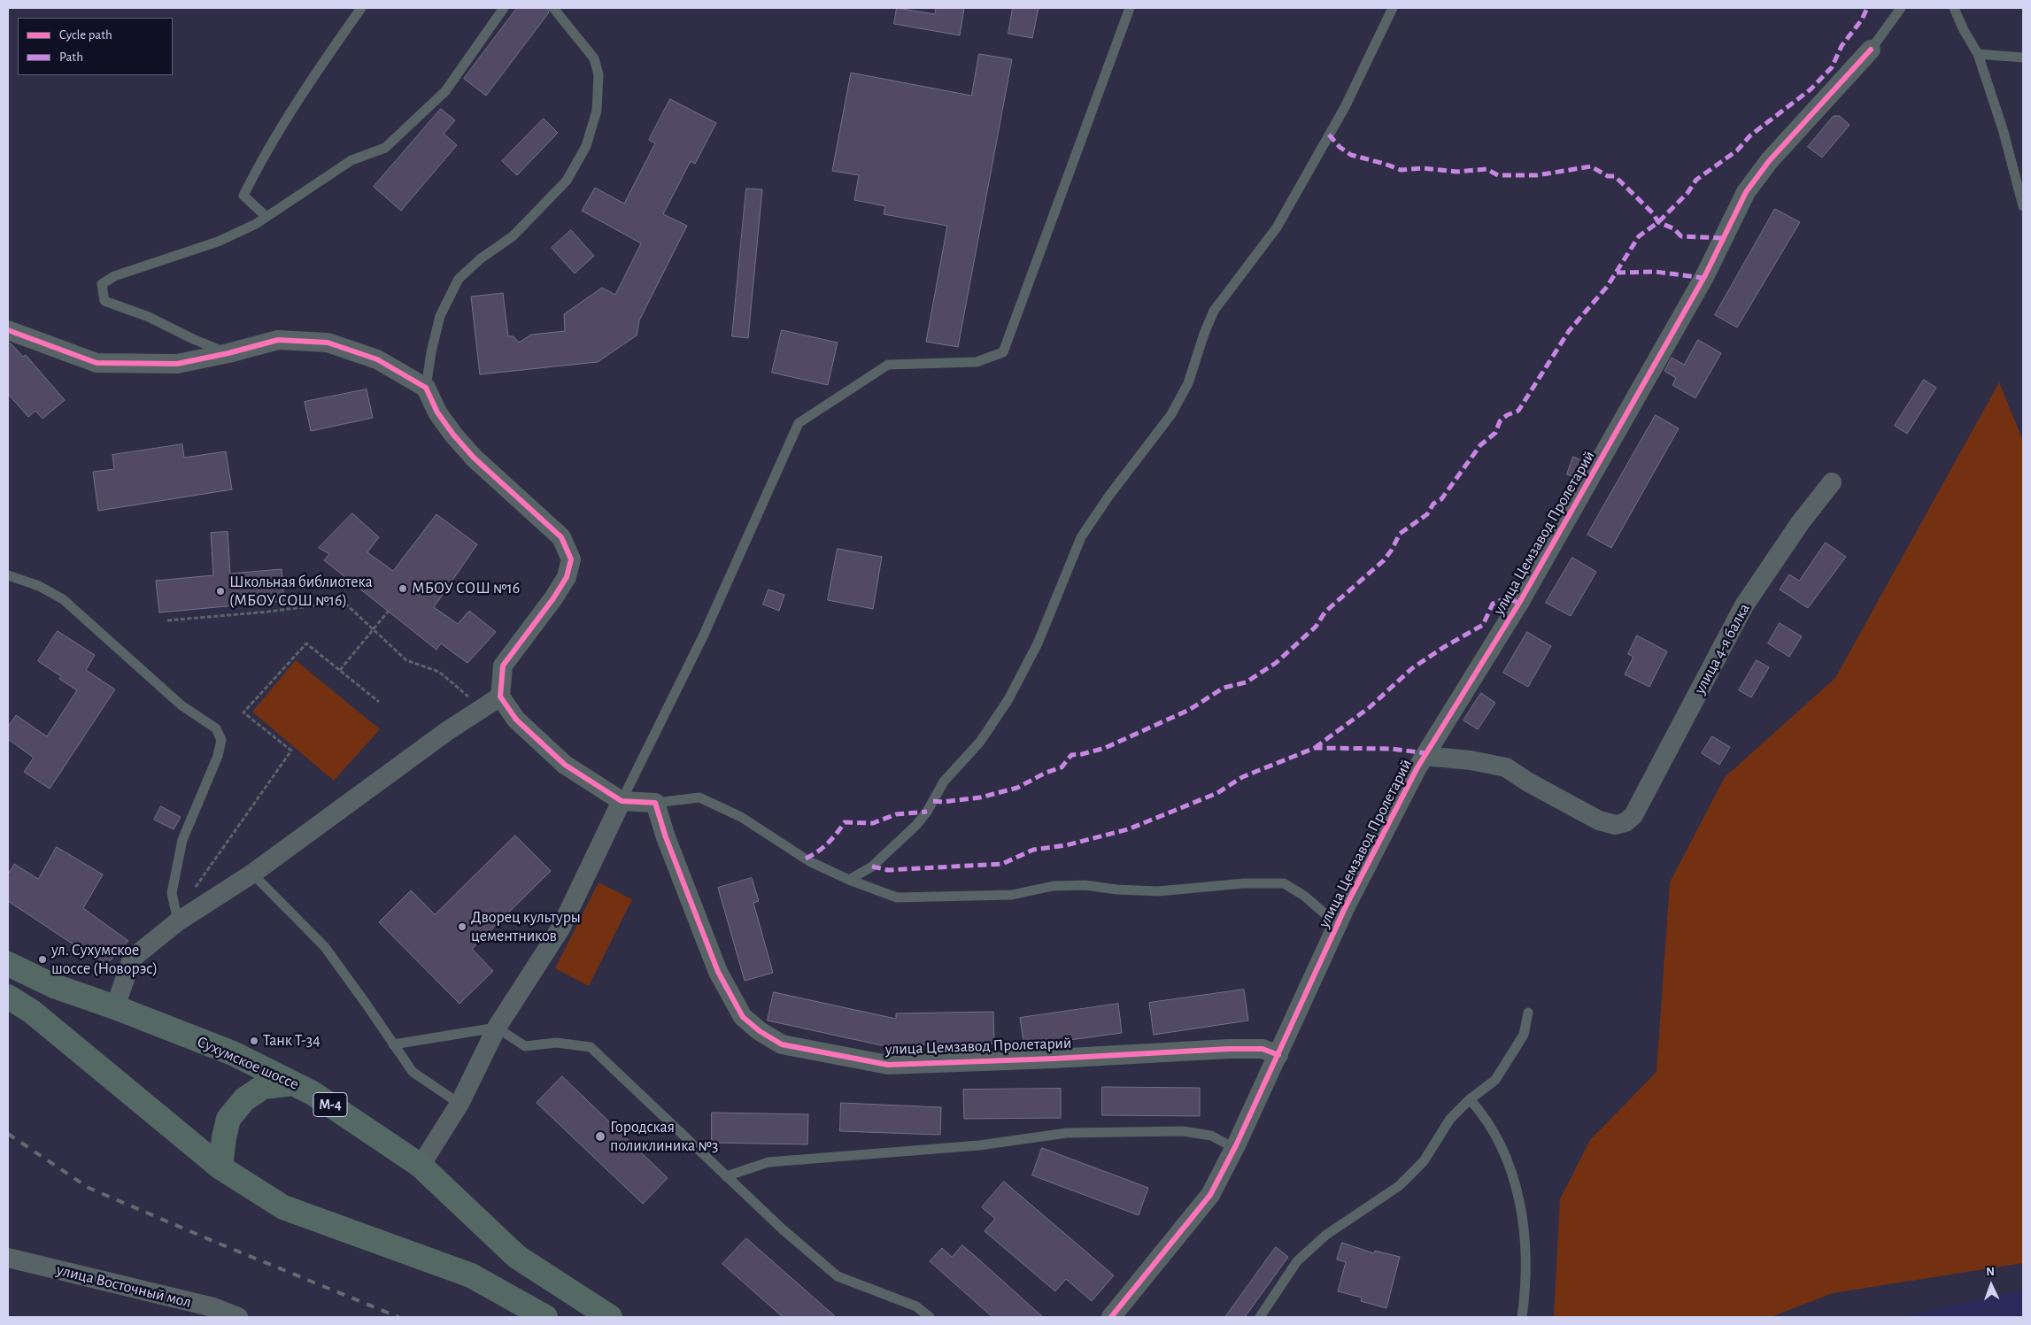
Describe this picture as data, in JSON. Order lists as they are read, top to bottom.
{
  "streets": {
    "highway": ["Сухумское шоссе", "М-4"],
    "street": ["улица Цемзавод Пролетарий", "улица 4-я балка", "улица Восточный мол"]
  },
  "crossings": [
    ["улица Цемзавод Пролетарий", "улица 4-я балка"]
  ],
  "places": [
    "МБОУ СОШ №16",
    "Школьная библиотека (МБОУ СОШ №16)",
    "Дворец культуры цементников",
    "ул. Сухумское шоссе (Новорэс)",
    "Танк Т-34",
    "Городская поликлиника №3"
  ],
  "legend": ["Cycle path", "Path"],
  "north": "top"
}
